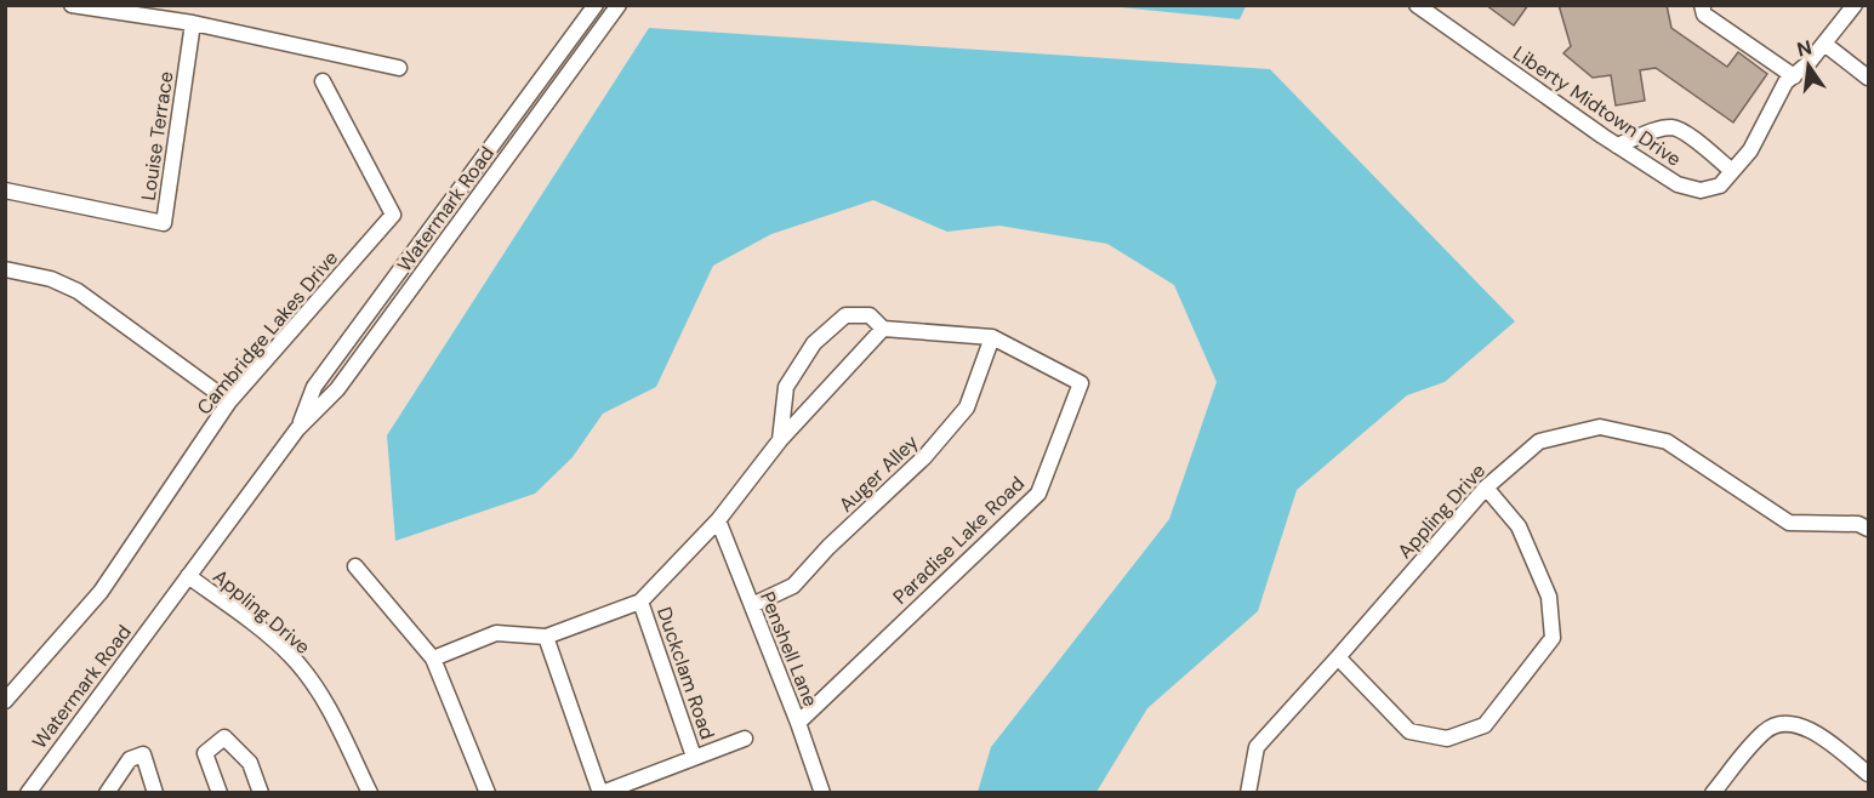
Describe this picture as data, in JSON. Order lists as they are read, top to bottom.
{
  "streets": {
    "street": [
      "Liberty Midtown Drive",
      "Louise Terrace",
      "Watermark Road",
      "Cambridge Lakes Drive",
      "Auger Alley",
      "Appling Drive",
      "Paradise Lake Road",
      "Penshell Lane",
      "Duckclam Road"
    ]
  },
  "crossings": [
    ["Watermark Road", "Appling Drive"],
    ["Auger Alley", "Paradise Lake Road"],
    ["Auger Alley", "Penshell Lane"],
    ["Paradise Lake Road", "Penshell Lane"]
  ],
  "north": "top"
}
